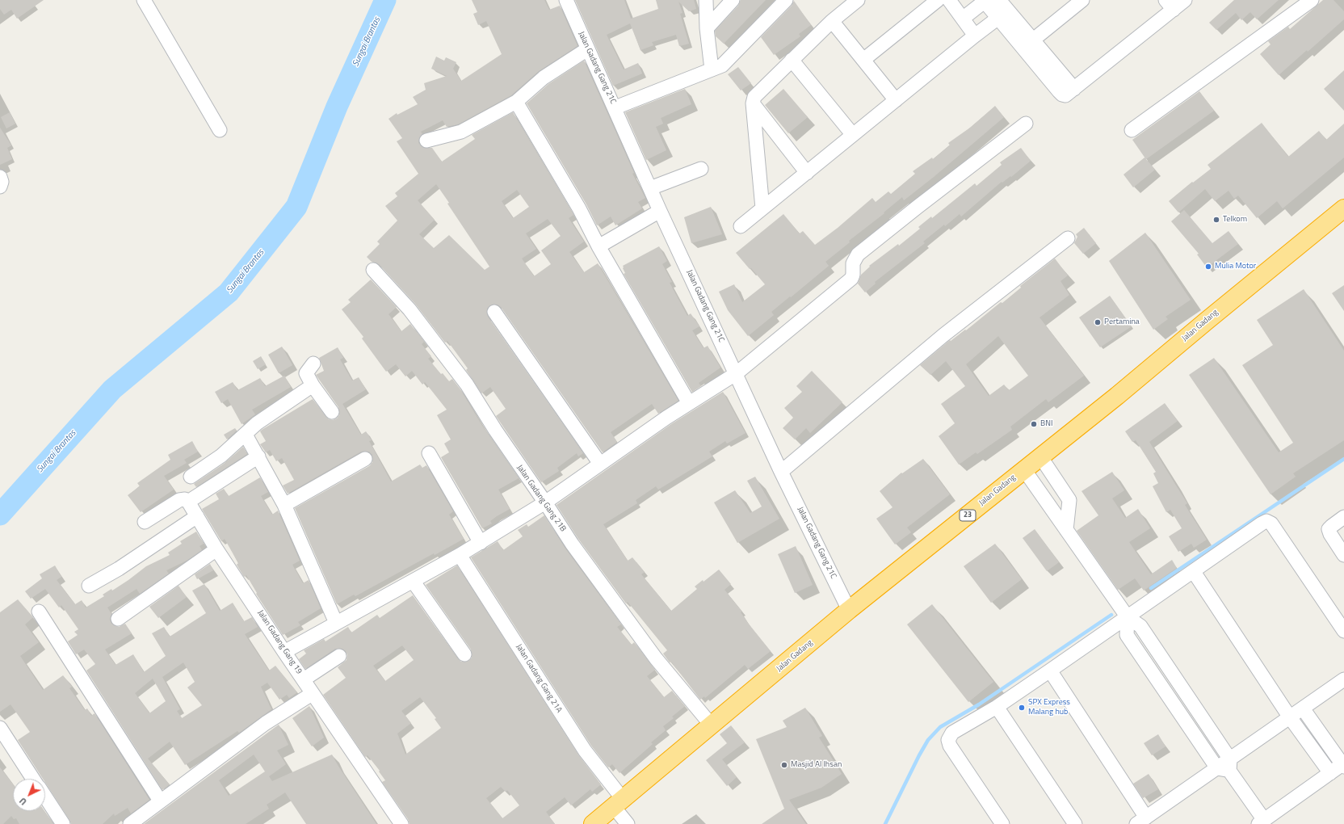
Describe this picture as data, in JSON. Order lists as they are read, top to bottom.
{
  "streets": {
    "highway": ["Jalan Gadang", "23"],
    "street": [
      "Jalan Gadang Gang 21C",
      "Jalan Gadang Gang 21B",
      "Jalan Gadang Gang 19",
      "Jalan Gadang Gang 21A"
    ]
  },
  "crossings": [
    ["Jalan Gadang Gang 21C", "Jalan Gadang"],
    ["Jalan Gadang", "Jalan Gadang Gang 21B"],
    ["Jalan Gadang", "Jalan Gadang Gang 21A"]
  ],
  "water": ["Sungai Brantas"],
  "places": [
    "Telkom",
    "Mulia Motor",
    "Pertamina",
    "BNI",
    "SPX Express Malang hub",
    "Masjid Al Ihsan"
  ],
  "north": "bottom left"
}
